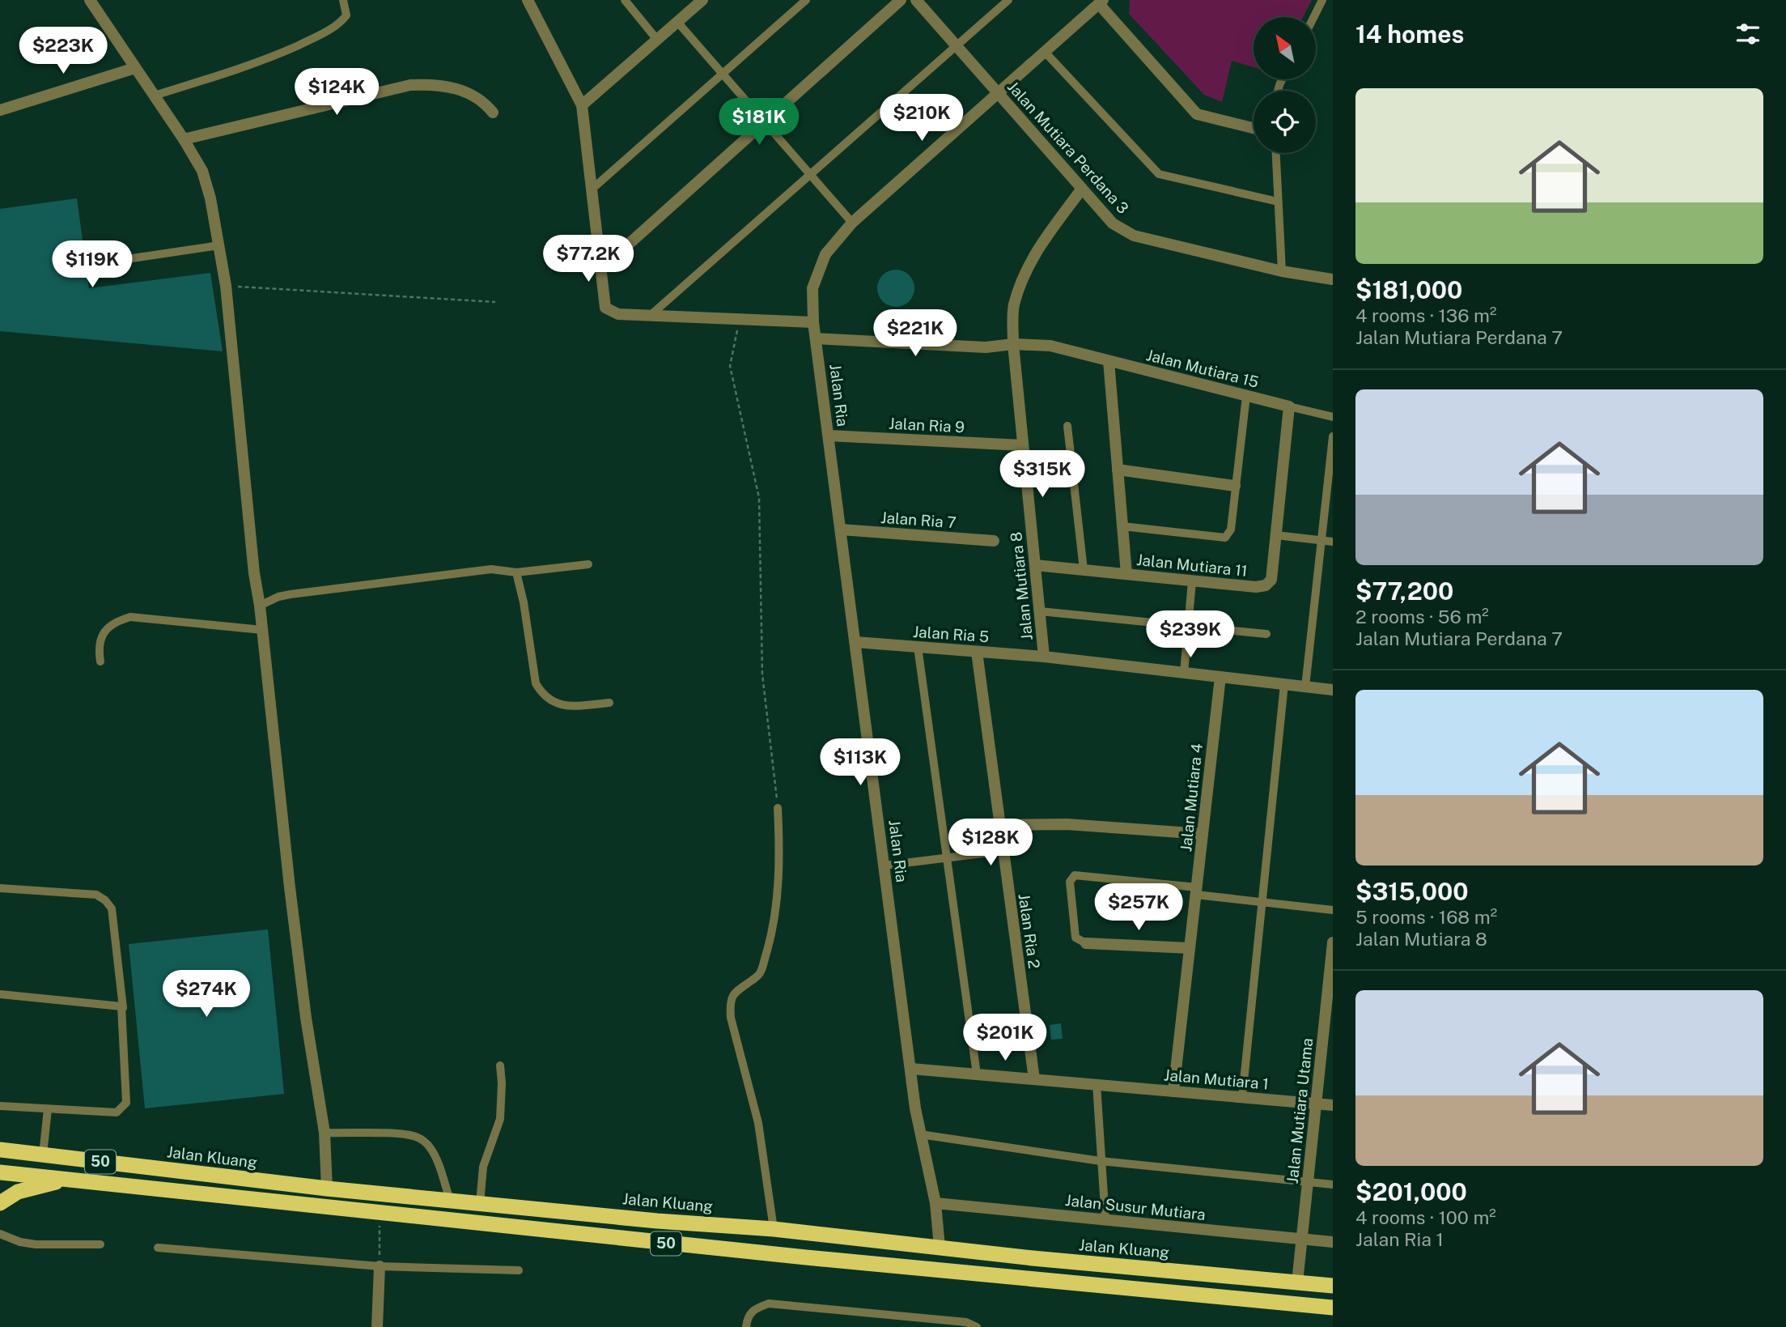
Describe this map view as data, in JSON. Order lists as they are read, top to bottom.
{
  "streets": {
    "highway": ["Jalan Kluang", "50"],
    "street": [
      "Jalan Mutiara Perdana 3",
      "Jalan Mutiara 15",
      "Jalan Ria",
      "Jalan Ria 9",
      "Jalan Ria 7",
      "Jalan Mutiara 11",
      "Jalan Mutiara 8",
      "Jalan Ria 5",
      "Jalan Mutiara 4",
      "Jalan Ria 2",
      "Jalan Mutiara 1",
      "Jalan Mutiara Utama",
      "Jalan Susur Mutiara"
    ]
  },
  "crossings": [
    ["Jalan Mutiara Perdana 3", "Jalan Ria"],
    ["Jalan Mutiara Perdana 3", "Jalan Mutiara 8"],
    ["Jalan Mutiara 15", "Jalan Ria"],
    ["Jalan Mutiara 15", "Jalan Mutiara 11"],
    ["Jalan Mutiara 15", "Jalan Mutiara 8"],
    ["Jalan Ria", "Jalan Ria 9"],
    ["Jalan Ria", "Jalan Ria 7"],
    ["Jalan Ria", "Jalan Ria 5"],
    ["Jalan Ria", "Jalan Mutiara 1"],
    ["Jalan Ria", "Jalan Kluang"],
    ["Jalan Ria", "Jalan Susur Mutiara"],
    ["Jalan Ria 9", "Jalan Mutiara 8"],
    ["Jalan Mutiara 11", "Jalan Mutiara 8"],
    ["Jalan Mutiara 8", "Jalan Ria 5"],
    ["Jalan Ria 5", "Jalan Mutiara 4"],
    ["Jalan Ria 5", "Jalan Ria 2"],
    ["Jalan Mutiara 4", "Jalan Mutiara 1"],
    ["Jalan Ria 2", "Jalan Mutiara 1"],
    ["Jalan Mutiara 1", "Jalan Mutiara Utama"],
    ["Jalan Mutiara Utama", "Jalan Kluang"],
    ["Jalan Mutiara Utama", "Jalan Susur Mutiara"]
  ],
  "north": "top left",
  "page": {
    "heading": "14 homes",
    "price": [
      "$223K",
      "$124K",
      "$210K",
      "$181K",
      "$77.2K",
      "$119K",
      "$221K",
      "$315K",
      "$239K",
      "$113K",
      "$128K",
      "$257K",
      "$274K",
      "$201K"
    ],
    "list": [
      {
        "name": "$181,000",
        "note": "4 rooms · 136 m² · Jalan Mutiara Perdana 7"
      },
      {
        "name": "$77,200",
        "note": "2 rooms · 56 m² · Jalan Mutiara Perdana 7"
      },
      {
        "name": "$315,000",
        "note": "5 rooms · 168 m² · Jalan Mutiara 8"
      },
      {
        "name": "$201,000",
        "note": "4 rooms · 100 m² · Jalan Ria 1"
      }
    ]
  }
}
